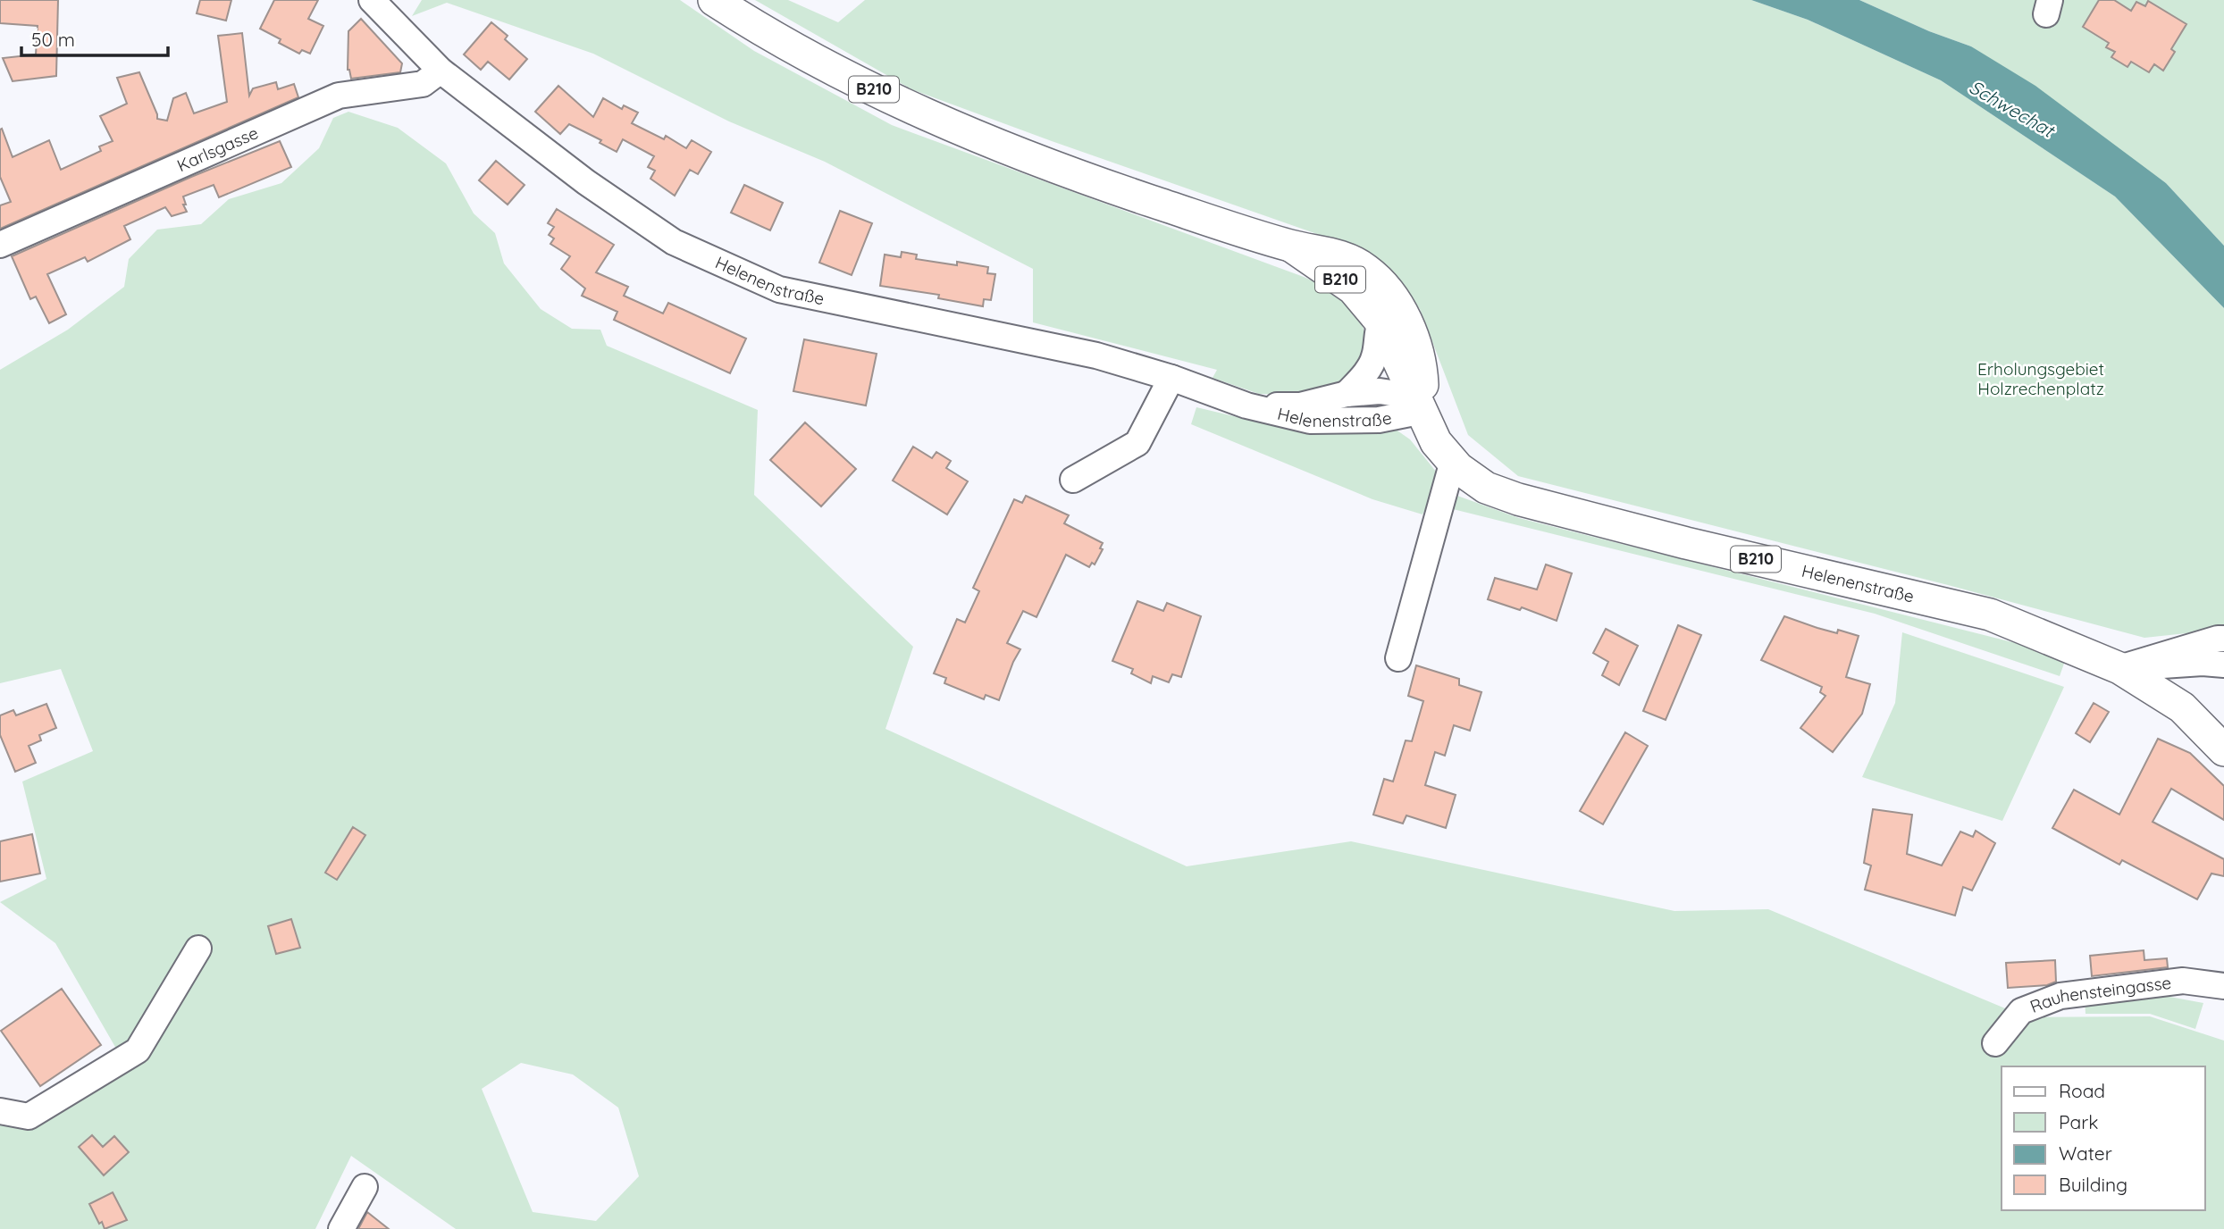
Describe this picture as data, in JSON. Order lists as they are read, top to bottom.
{
  "streets": {
    "main road": ["B210", "Helenenstraße"],
    "street": ["Karlsgasse", "Rauhensteingasse"]
  },
  "crossings": [
    ["B210", "Helenenstraße"],
    ["Karlsgasse", "Helenenstraße"]
  ],
  "water": ["Schwechat"],
  "parks": ["Erholungsgebiet Holzrechenplatz"],
  "legend": [
    "Road",
    "Park",
    "Water",
    "Building"
  ],
  "scale_bar": "50 m"
}
